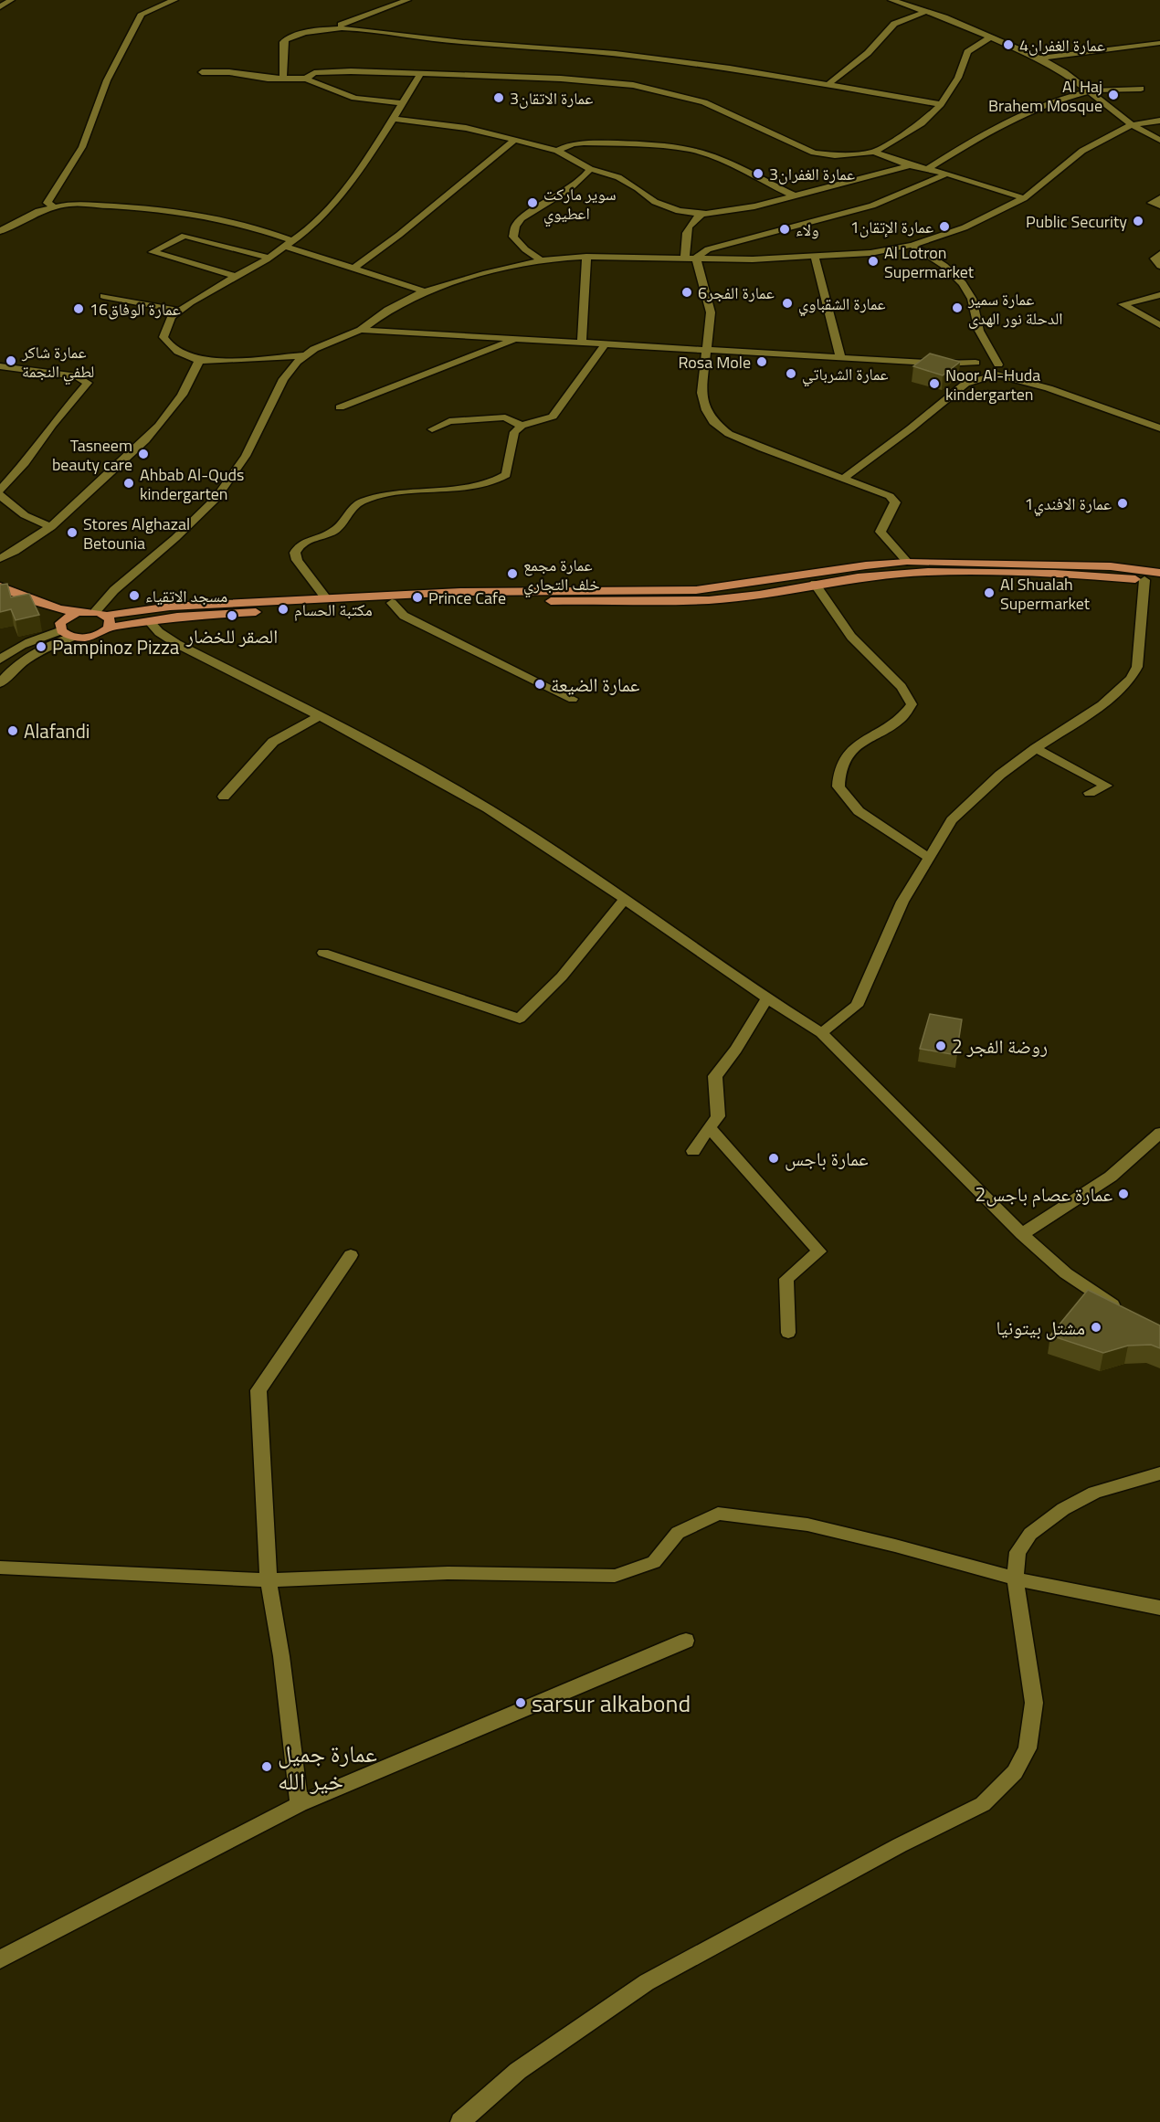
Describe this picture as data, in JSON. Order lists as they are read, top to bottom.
{
  "places": [
    "عمارة الغفران4",
    "Al Haj Brahem Mosque",
    "عمارة الاتقان3",
    "عمارة الغفران3",
    "سوير ماركت اعطيوي",
    "Public Security",
    "عمارة الإتقان1",
    "ولاء",
    "Al Lotron Supermarket",
    "عمارة الفجر6",
    "عمارة الشقباوي",
    "عمارة سمير الدحلة نور الهدى",
    "عمارة الوفاق16",
    "عمارة شاكر لطفي النجمة",
    "Rosa Mole",
    "عمارة الشرباتي",
    "Noor Al-Huda kindergarten",
    "Tasneem beauty care",
    "Ahbab Al-Quds kindergarten",
    "عمارة الافندي1",
    "Stores Alghazal Betounia",
    "عمارة مجمع خلف التجاري",
    "Al Shualah Supermarket",
    "مسجد الاتقياء",
    "Prince Cafe",
    "مكتبة الحسام",
    "الصقر للخضار",
    "Pampinoz Pizza",
    "عمارة الضيعة",
    "Alafandi",
    "روضة الفجر 2",
    "عمارة باجس",
    "عمارة عصام باجس2",
    "مشتل بيتونيا",
    "sarsur alkabond",
    "عمارة جميل خير الله"
  ]
}
